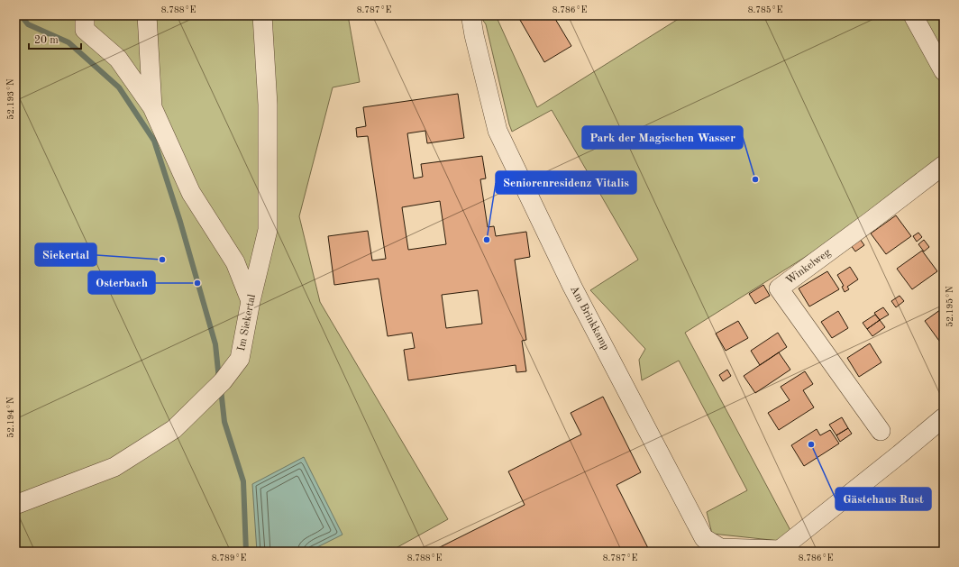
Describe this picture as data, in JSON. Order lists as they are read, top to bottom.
{
  "streets": {
    "street": ["Winkelweg", "Am Brinkkamp", "Im Siekertal"]
  },
  "places": [
    "Park der Magischen Wasser",
    "Seniorenresidenz Vitalis",
    "Siekertal",
    "Osterbach",
    "Gästehaus Rust"
  ],
  "scale_bar": "20 m",
  "coordinates": [
    "8.788°E",
    "8.787°E",
    "8.786°E",
    "8.785°E",
    "52.193°N",
    "52.195°N",
    "52.194°N",
    "8.789°E"
  ]
}
